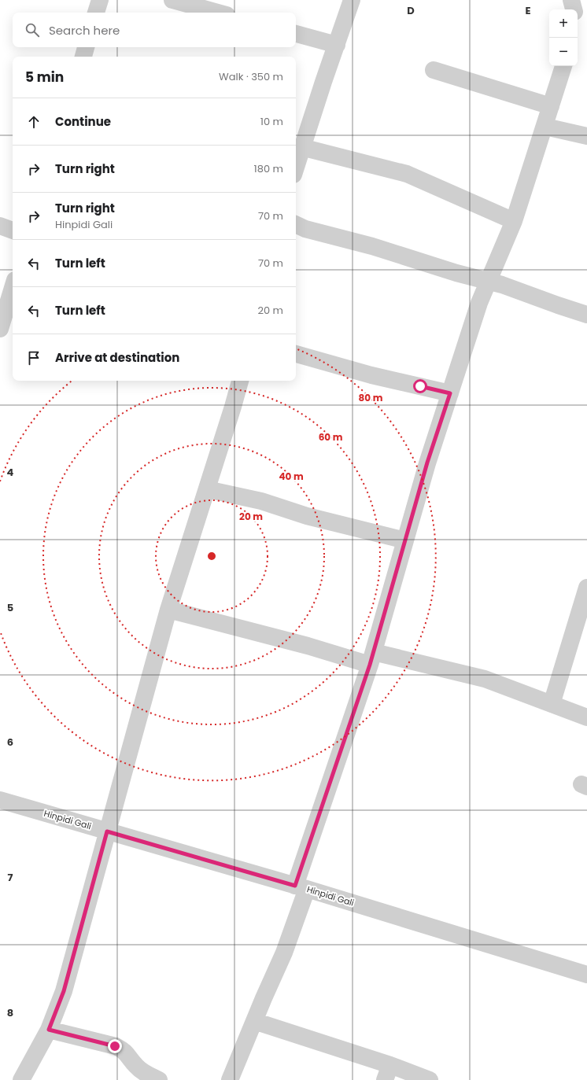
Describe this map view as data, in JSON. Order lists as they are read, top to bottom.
{
  "streets": {
    "street": ["Hinpidi Gali"]
  },
  "page": {
    "map_buttons": ["+", "−"],
    "search": "Search here",
    "heading": ["5 min", "Walk · 350 m"],
    "list": [
      ["Continue", "10 m"],
      ["Turn right", "180 m"],
      ["Turn right", "Hinpidi Gali", "70 m"],
      ["Turn left", "70 m"],
      ["Turn left", "20 m"],
      "Arrive at destination"
    ]
  },
  "grid": {
    "columns": ["D", "E"],
    "rows": [
      "4",
      "5",
      "6",
      "7",
      "8"
    ]
  },
  "rings": [
    "80 m",
    "60 m",
    "40 m",
    "20 m"
  ]
}
